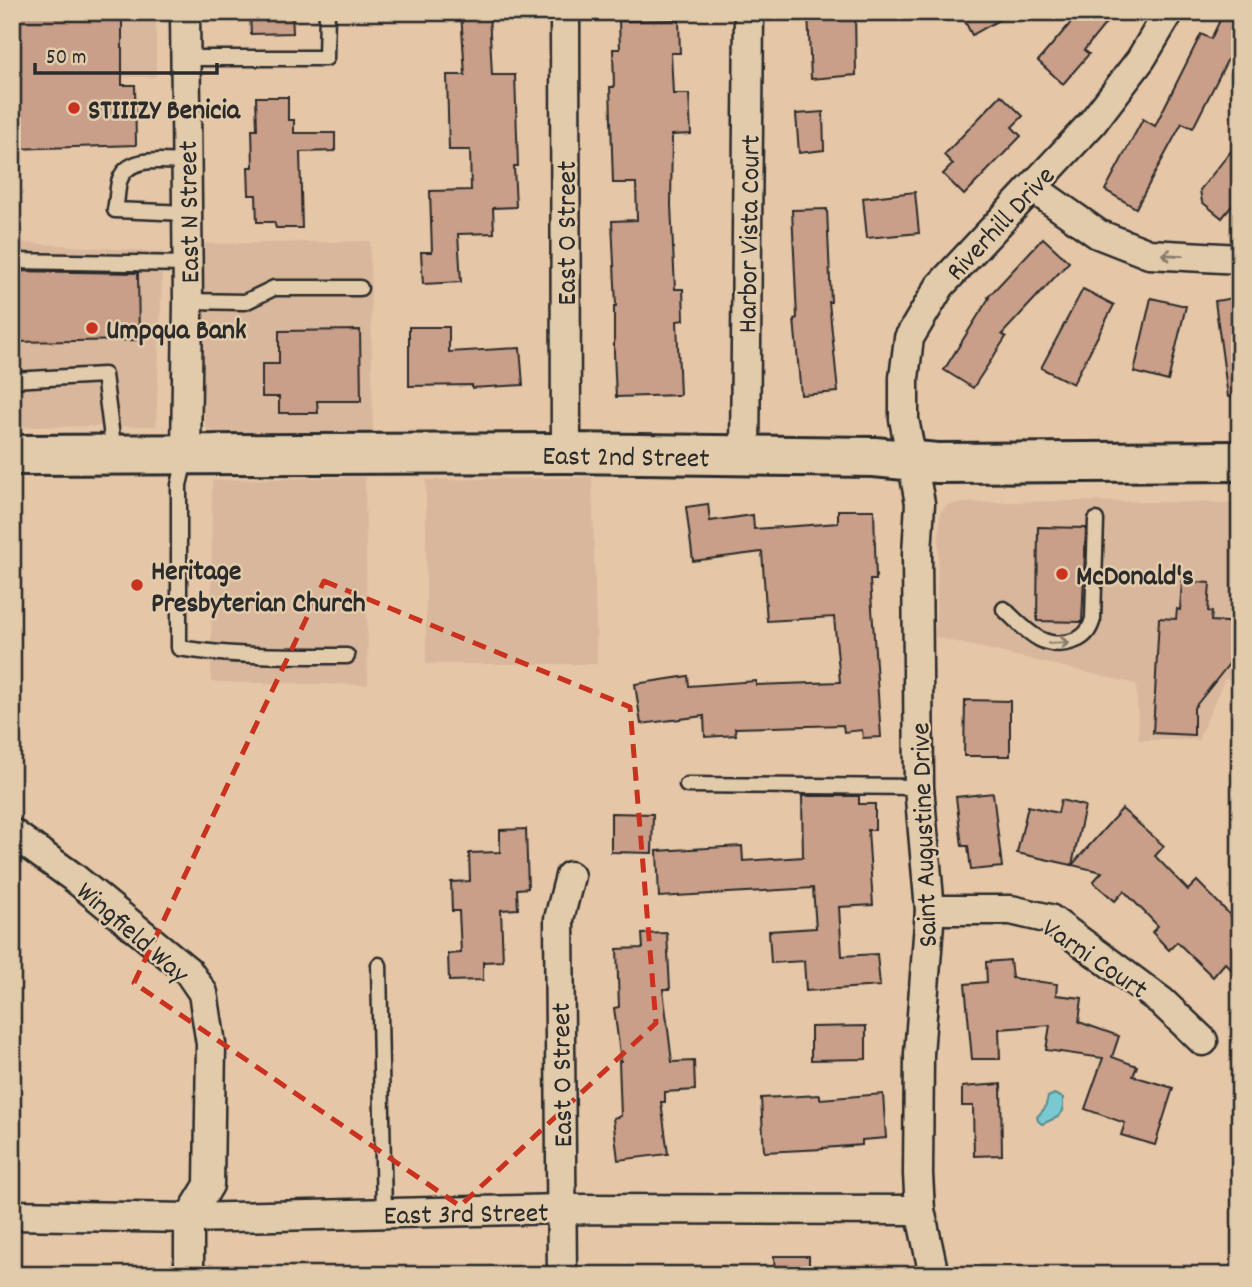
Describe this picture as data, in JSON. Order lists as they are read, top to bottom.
{
  "streets": {
    "main road": ["East 2nd Street"],
    "street": [
      "East N Street",
      "Riverhill Drive",
      "East O Street",
      "Harbor Vista Court",
      "Saint Augustine Drive",
      "Wingfield Way",
      "Varni Court",
      "East 3rd Street"
    ]
  },
  "crossings": [
    ["East N Street", "East 2nd Street"],
    ["Riverhill Drive", "East 2nd Street"],
    ["Riverhill Drive", "Saint Augustine Drive"],
    ["East O Street", "East 2nd Street"],
    ["East O Street", "East 3rd Street"],
    ["Harbor Vista Court", "East 2nd Street"],
    ["East 2nd Street", "Saint Augustine Drive"],
    ["Saint Augustine Drive", "Varni Court"],
    ["Saint Augustine Drive", "East 3rd Street"],
    ["Wingfield Way", "East 3rd Street"]
  ],
  "places": [
    "STIIIZY Benicia",
    "Umpqua Bank",
    "McDonald's",
    "Heritage Presbyterian Church"
  ],
  "scale_bar": "50 m"
}
